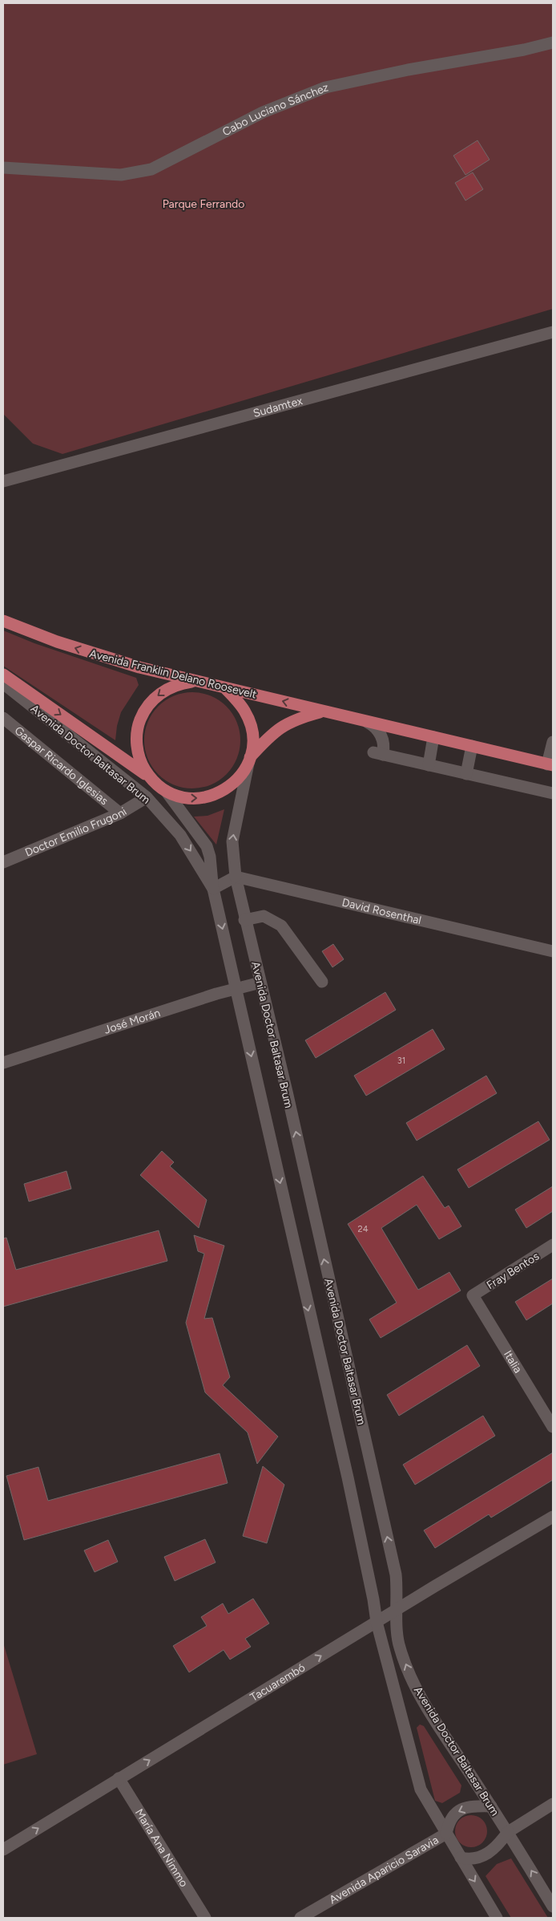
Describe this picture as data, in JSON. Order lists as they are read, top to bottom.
{
  "streets": {
    "main road": ["Avenida Franklin Delano Roosevelt", "Avenida Doctor Baltasar Brum"],
    "street": [
      "Cabo Luciano Sánchez",
      "Sudamtex",
      "Gaspar Ricardo Iglesias",
      "Doctor Emilio Frugoni",
      "David Rosenthal",
      "José Morán",
      "Fray Bentos",
      "Italia",
      "Tacuarembó",
      "María Ana Nimmo",
      "Avenida Aparicio Saravia"
    ]
  },
  "crossings": [
    ["Avenida Franklin Delano Roosevelt", "Avenida Doctor Baltasar Brum"],
    ["Avenida Doctor Baltasar Brum", "Doctor Emilio Frugoni"],
    ["Avenida Doctor Baltasar Brum", "David Rosenthal"],
    ["Avenida Doctor Baltasar Brum", "José Morán"],
    ["Avenida Doctor Baltasar Brum", "Tacuarembó"],
    ["Avenida Doctor Baltasar Brum", "Avenida Aparicio Saravia"],
    ["Gaspar Ricardo Iglesias", "Doctor Emilio Frugoni"],
    ["Fray Bentos", "Italia"],
    ["Tacuarembó", "María Ana Nimmo"]
  ],
  "one_way": ["Avenida Franklin Delano Roosevelt", "Tacuarembó"],
  "parks": ["Parque Ferrando"],
  "house_numbers": ["31", "24"]
}
